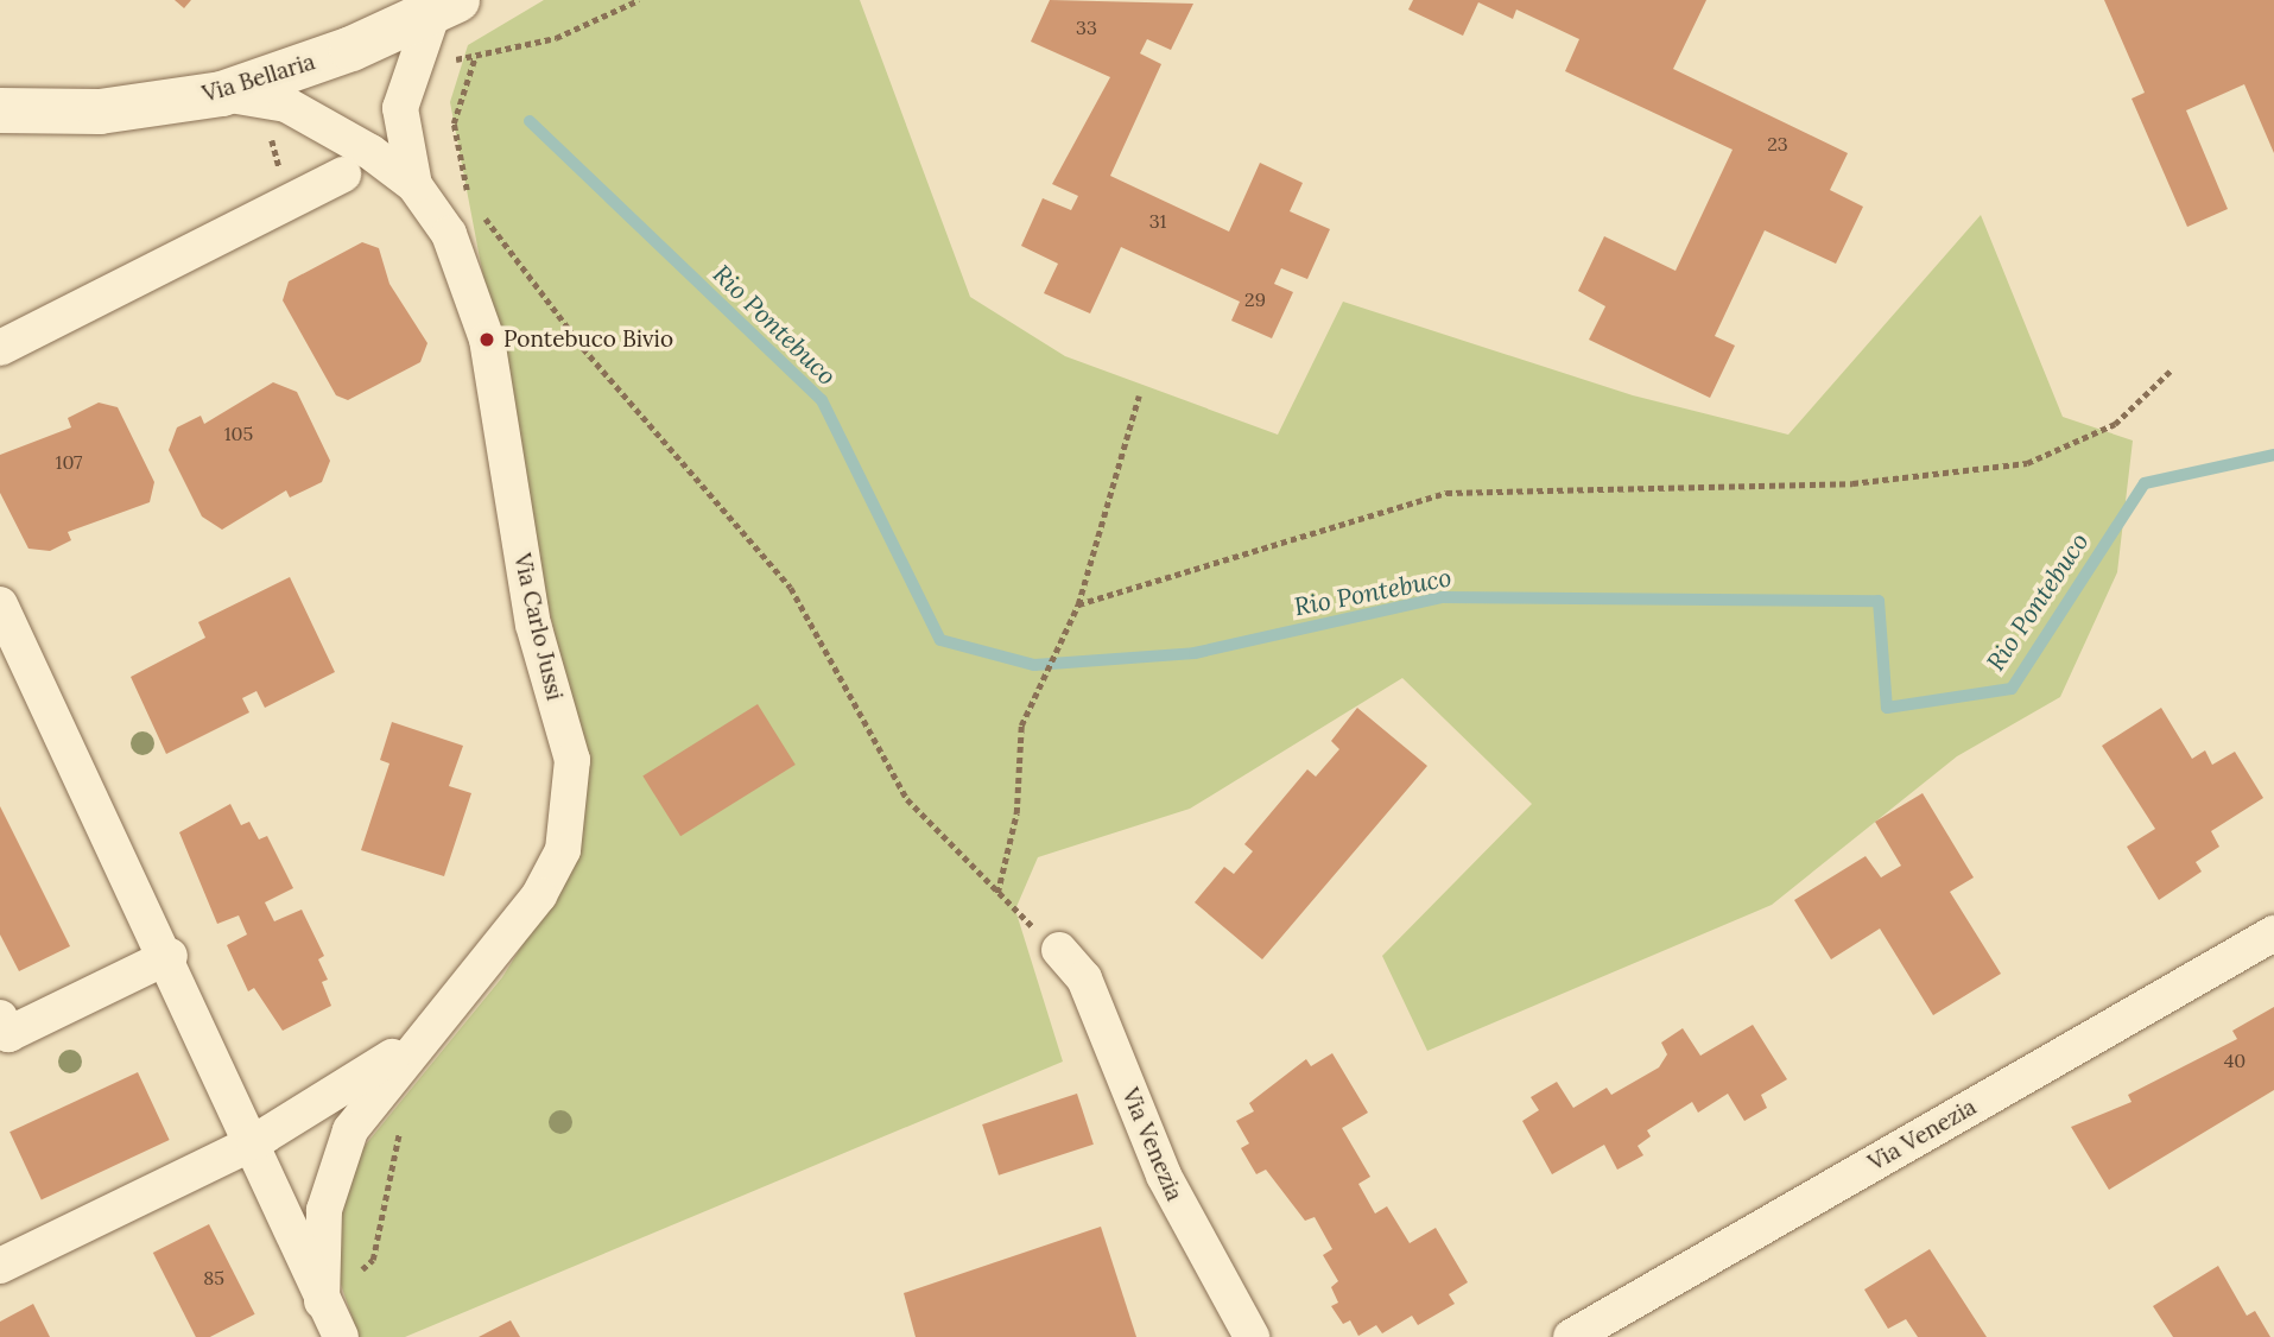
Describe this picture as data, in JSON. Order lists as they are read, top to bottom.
{
  "streets": {
    "street": ["Via Bellaria", "Via Carlo Jussi", "Via Venezia"]
  },
  "crossings": [
    ["Via Bellaria", "Via Carlo Jussi"]
  ],
  "water": ["Rio Pontebuco"],
  "places": ["Pontebuco Bivio"],
  "house_numbers": [
    "33",
    "23",
    "31",
    "29",
    "105",
    "107",
    "40",
    "85"
  ]
}
